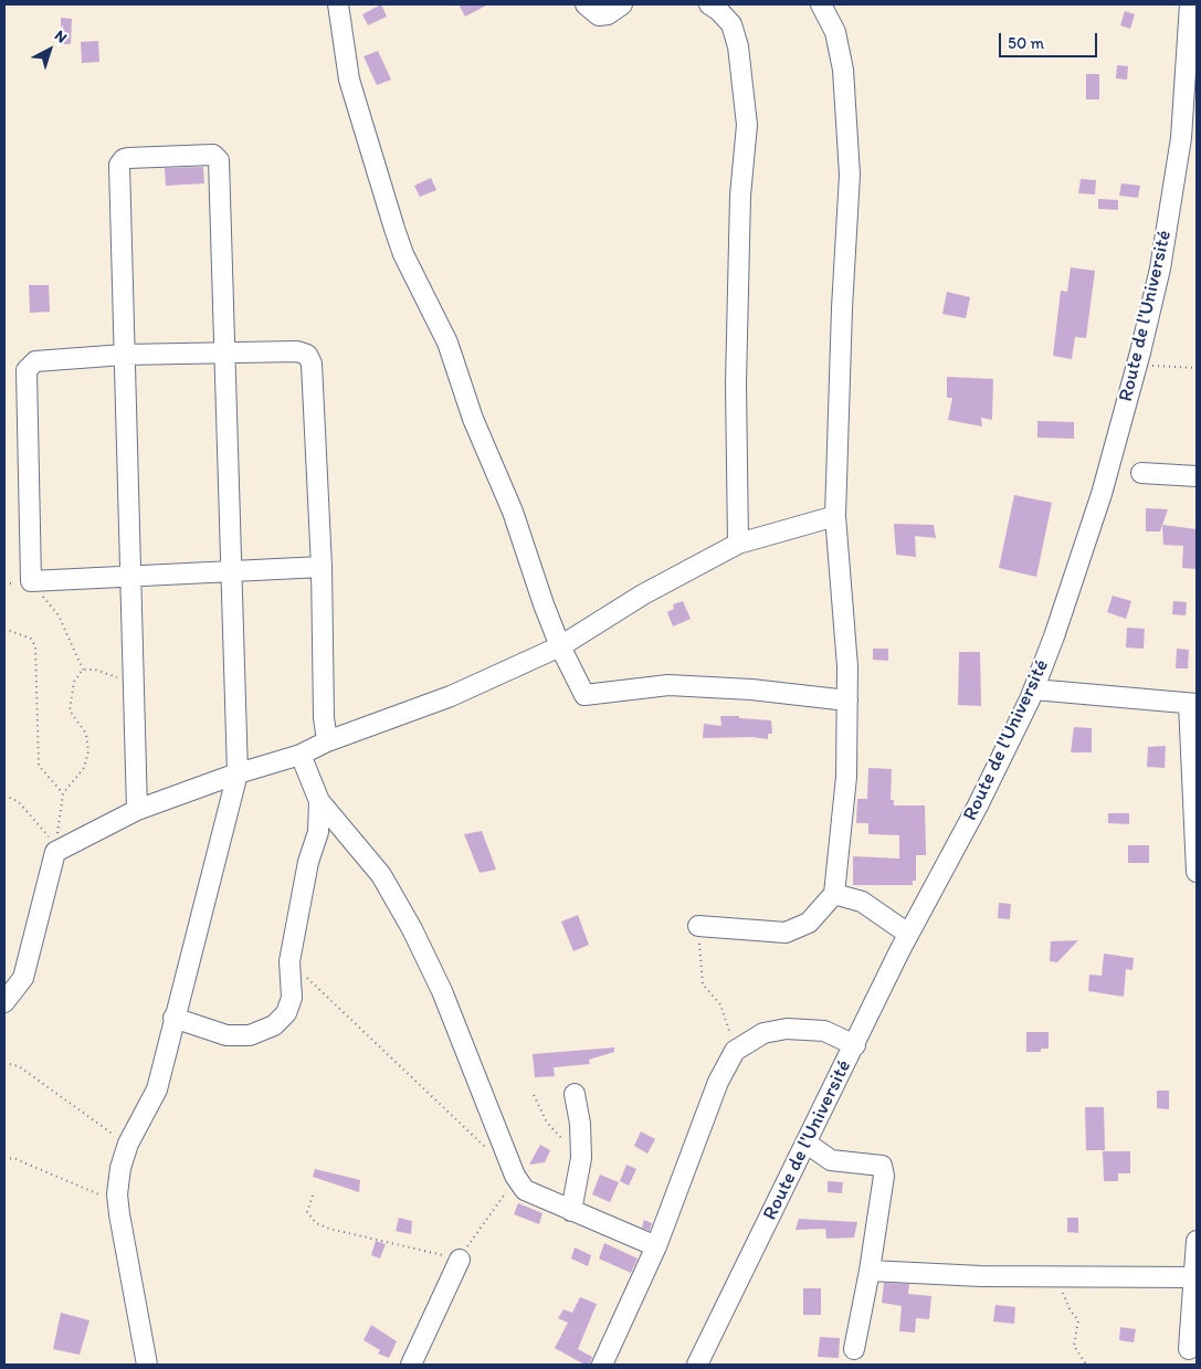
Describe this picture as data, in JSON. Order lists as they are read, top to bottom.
{
  "streets": {
    "street": ["Route de l'Université"]
  },
  "scale_bar": "50 m",
  "north": "top right"
}
